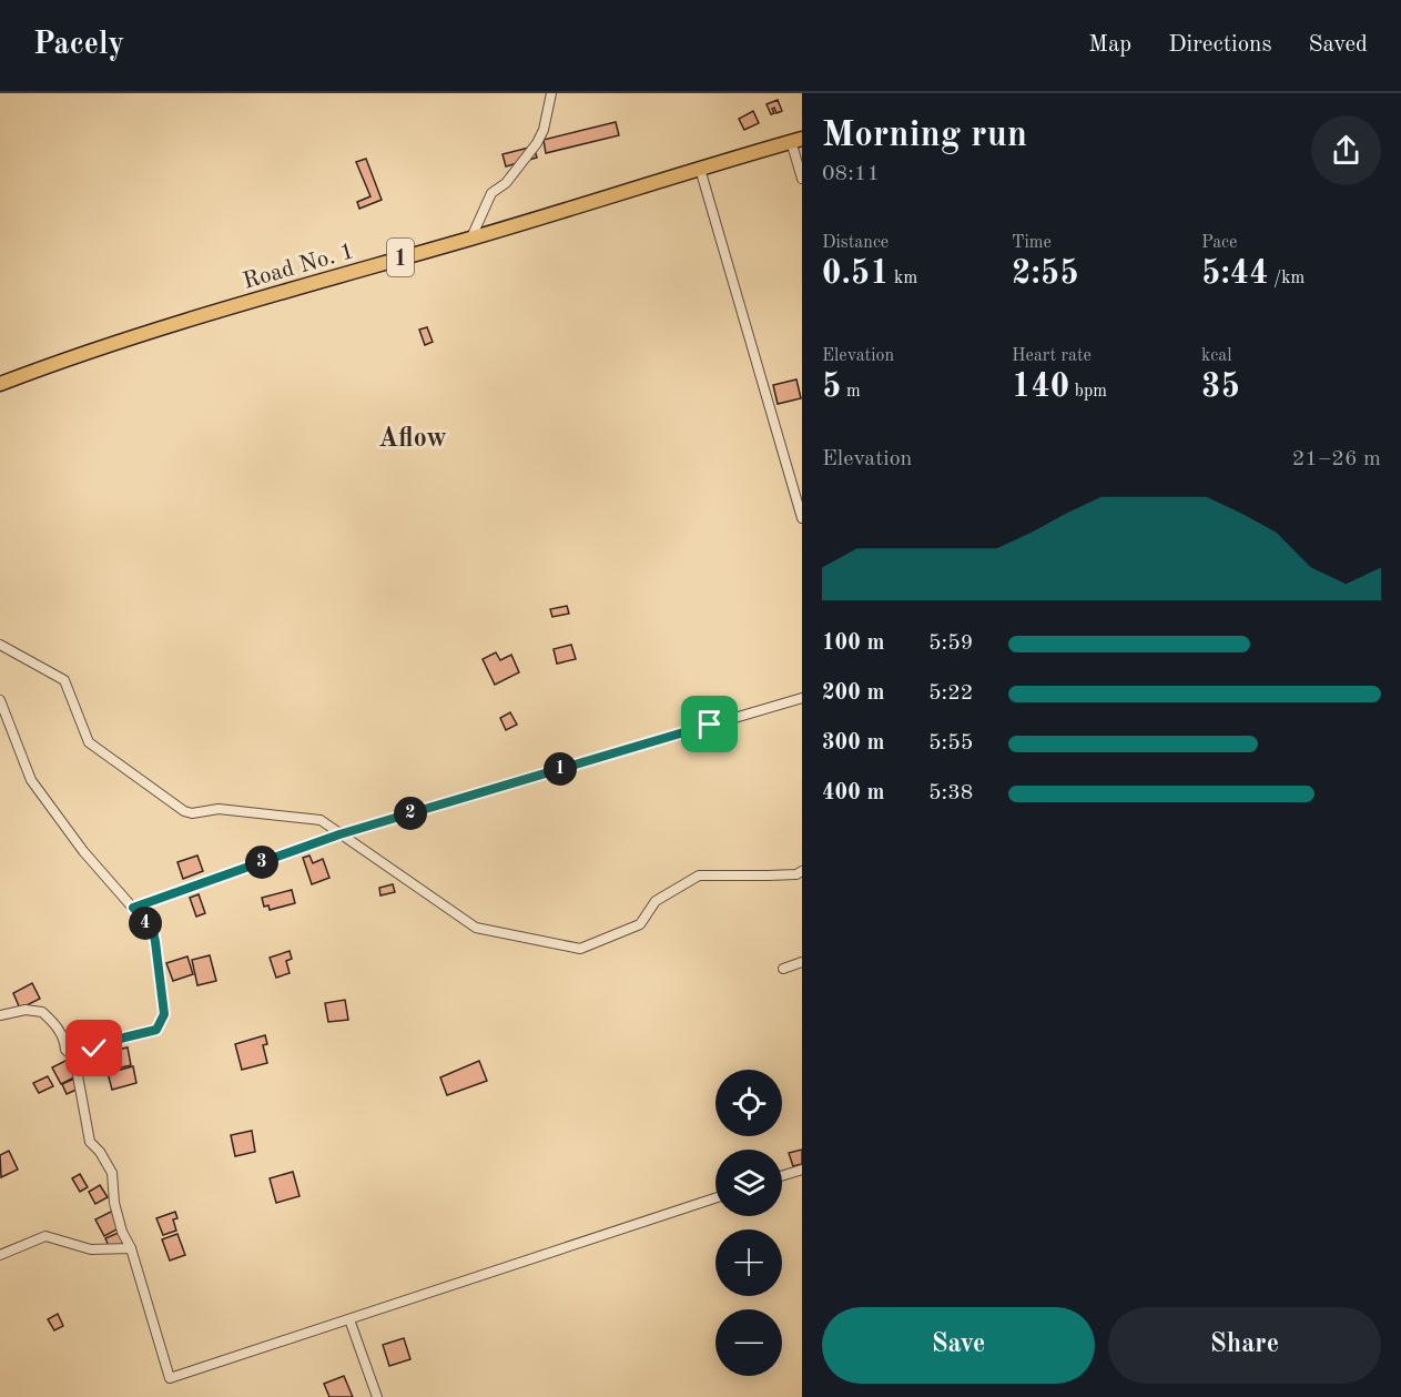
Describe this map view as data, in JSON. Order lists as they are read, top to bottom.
{
  "streets": {
    "highway": ["1", "Road No. 1"]
  },
  "districts": ["Aflow"],
  "page": {
    "header": "Pacely",
    "nav": ["Map", "Directions", "Saved"],
    "heading": ["Morning run", "08:11"],
    "stats": [
      ["Distance", "0.51 km"],
      ["Time", "2:55"],
      ["Pace", "5:44 /km"],
      ["Elevation", "5 m"],
      ["Heart rate", "140 bpm"],
      ["kcal", "35"]
    ],
    "chart": ["Elevation", "21–26 m"],
    "list": [
      {
        "name": "100 m",
        "note": "5:59"
      },
      {
        "name": "200 m",
        "note": "5:22"
      },
      {
        "name": "300 m",
        "note": "5:55"
      },
      {
        "name": "400 m",
        "note": "5:38"
      }
    ],
    "pins": [
      "1",
      "2",
      "3",
      "4"
    ],
    "map_buttons": ["+", "−"],
    "buttons": ["Save", "Share"]
  }
}
